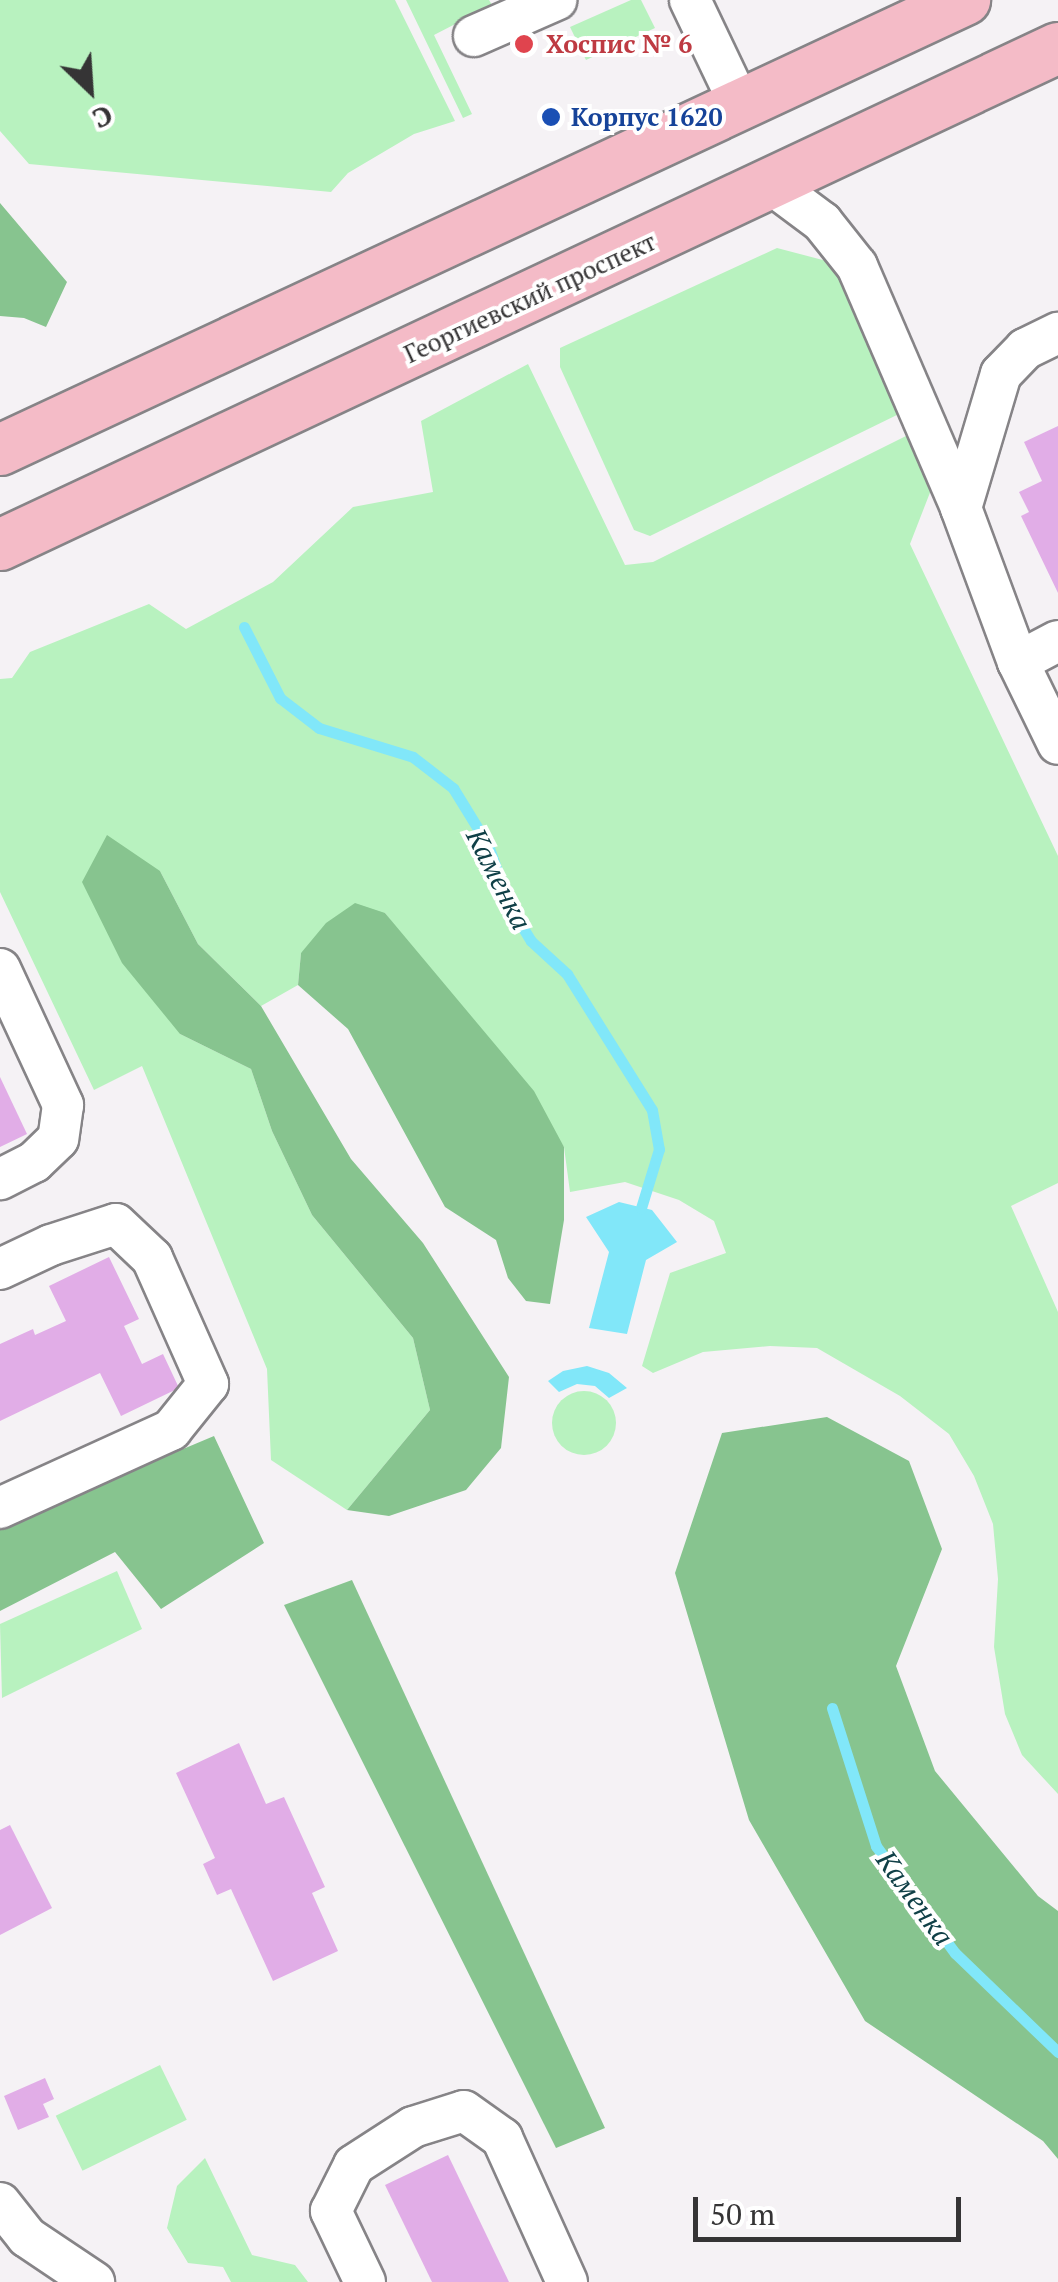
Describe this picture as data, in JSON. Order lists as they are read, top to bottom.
{
  "streets": {
    "main road": ["Георгиевский проспект"]
  },
  "water": ["Каменка"],
  "places": ["Хоспис № 6", "Корпус 1620"],
  "scale_bar": "50 m",
  "north": "bottom right"
}
